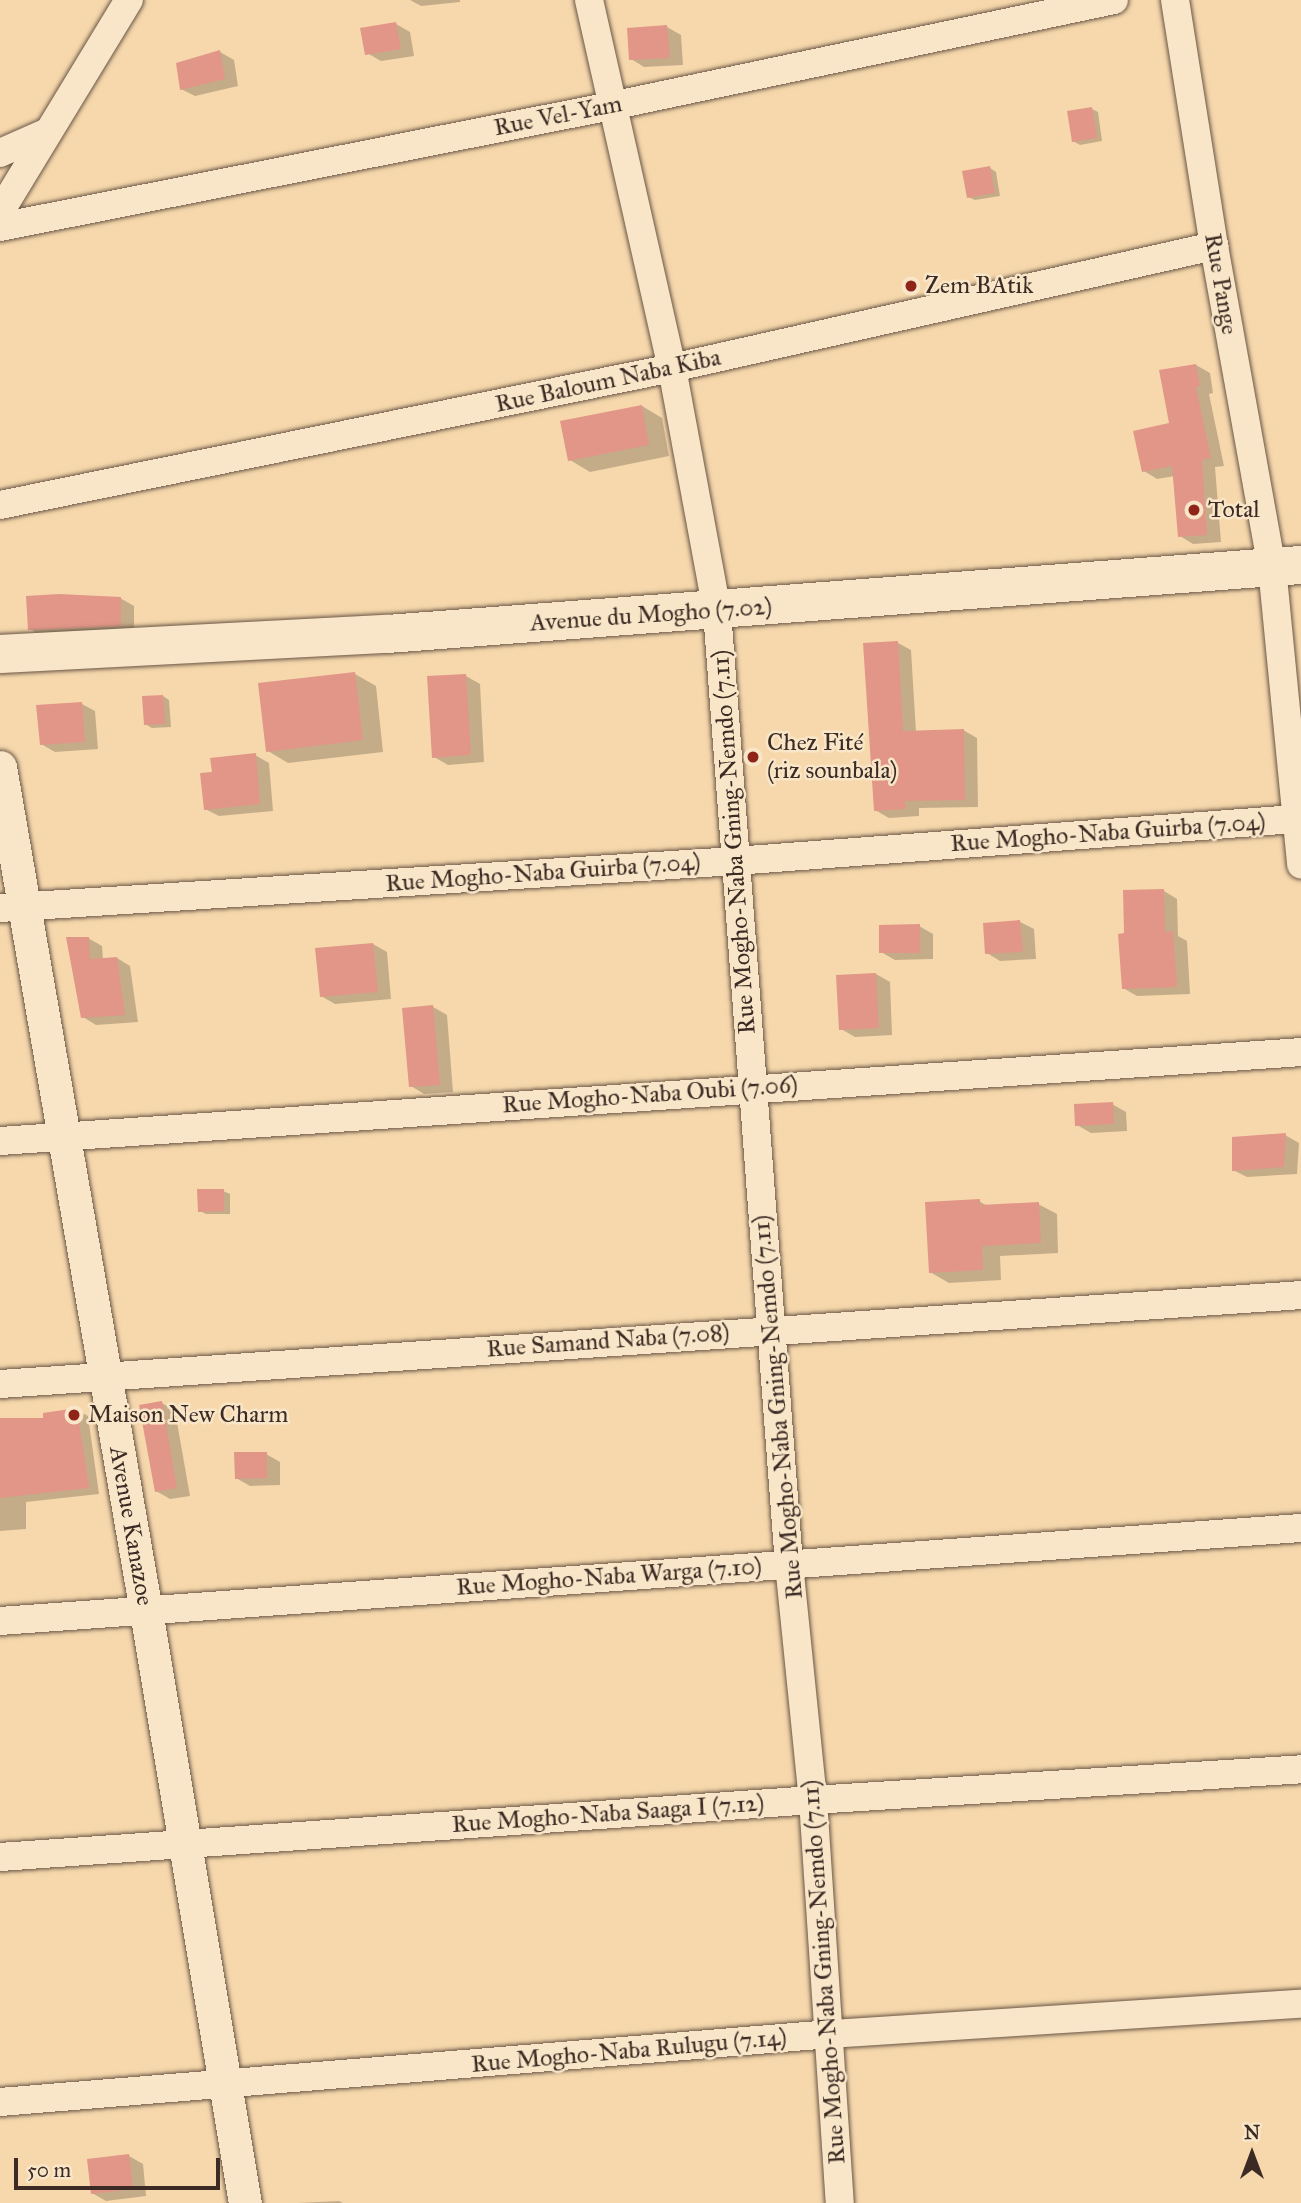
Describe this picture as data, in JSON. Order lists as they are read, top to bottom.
{
  "streets": {
    "main road": ["Avenue du Mogho (7.02)"],
    "street": [
      "Rue Vel-Yam",
      "Rue Pange",
      "Rue Baloum Naba Kiba",
      "Rue Mogho-Naba Guirba (7.04)",
      "Rue Mogho-Naba Gning-Nemdo (7.11)",
      "Rue Mogho-Naba Oubi (7.06)",
      "Rue Samand Naba (7.08)",
      "Avenue Kanazoe",
      "Rue Mogho-Naba Warga (7.10)",
      "Rue Mogho-Naba Saaga I (7.12)",
      "Rue Mogho-Naba Rulugu (7.14)"
    ]
  },
  "crossings": [
    ["Rue Vel-Yam", "Rue Mogho-Naba Gning-Nemdo (7.11)"],
    ["Rue Pange", "Rue Baloum Naba Kiba"],
    ["Rue Pange", "Avenue du Mogho (7.02)"],
    ["Rue Pange", "Rue Mogho-Naba Guirba (7.04)"],
    ["Rue Baloum Naba Kiba", "Rue Mogho-Naba Gning-Nemdo (7.11)"],
    ["Avenue du Mogho (7.02)", "Rue Mogho-Naba Gning-Nemdo (7.11)"],
    ["Rue Mogho-Naba Guirba (7.04)", "Rue Mogho-Naba Gning-Nemdo (7.11)"],
    ["Rue Mogho-Naba Guirba (7.04)", "Avenue Kanazoe"],
    ["Rue Mogho-Naba Gning-Nemdo (7.11)", "Rue Mogho-Naba Oubi (7.06)"],
    ["Rue Mogho-Naba Gning-Nemdo (7.11)", "Rue Samand Naba (7.08)"],
    ["Rue Mogho-Naba Gning-Nemdo (7.11)", "Rue Mogho-Naba Warga (7.10)"],
    ["Rue Mogho-Naba Gning-Nemdo (7.11)", "Rue Mogho-Naba Saaga I (7.12)"],
    ["Rue Mogho-Naba Gning-Nemdo (7.11)", "Rue Mogho-Naba Rulugu (7.14)"],
    ["Rue Mogho-Naba Oubi (7.06)", "Avenue Kanazoe"],
    ["Rue Samand Naba (7.08)", "Avenue Kanazoe"],
    ["Avenue Kanazoe", "Rue Mogho-Naba Warga (7.10)"],
    ["Avenue Kanazoe", "Rue Mogho-Naba Saaga I (7.12)"],
    ["Avenue Kanazoe", "Rue Mogho-Naba Rulugu (7.14)"]
  ],
  "places": [
    "Zem BAtik",
    "Total",
    "Chez Fité (riz sounbala)",
    "Maison New Charm"
  ],
  "scale_bar": "50 m",
  "north": "top"
}
